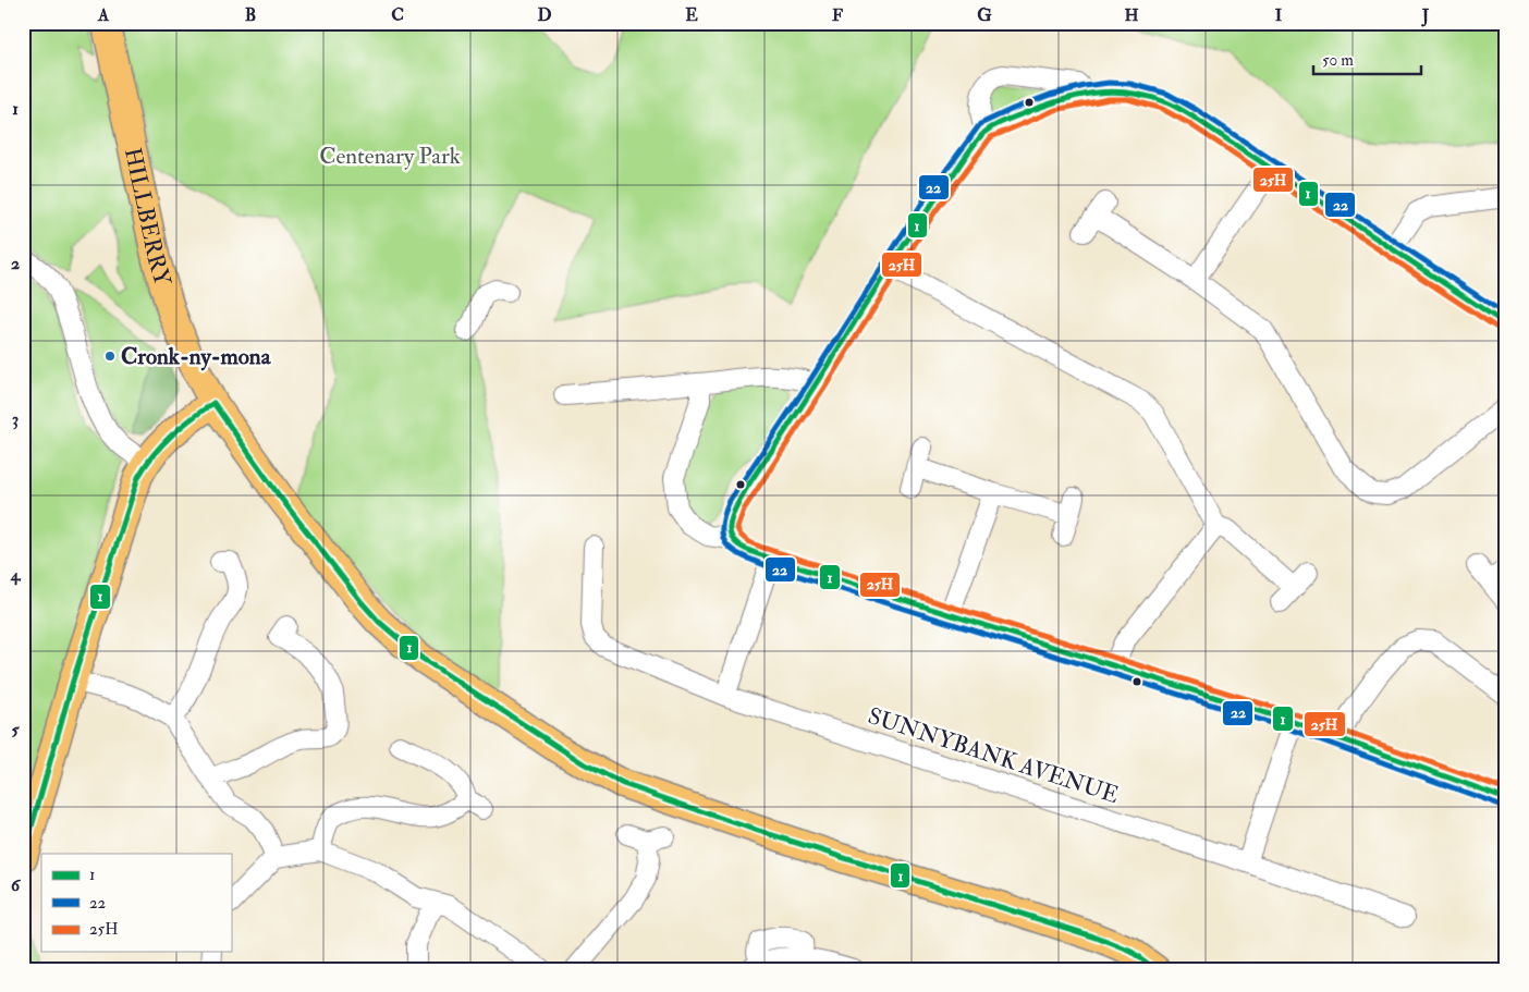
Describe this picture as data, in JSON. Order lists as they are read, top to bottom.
{
  "streets": {
    "highway": ["HILLBERRY"],
    "street": ["SUNNYBANK AVENUE"]
  },
  "parks": ["Centenary Park"],
  "places": ["Cronk-ny-mona"],
  "lines": ["transit line 22", "transit line 1", "transit line 25H"],
  "legend": ["1", "22", "25H"],
  "scale_bar": "50 m",
  "grid": {
    "columns": [
      "A",
      "B",
      "C",
      "D",
      "E",
      "F",
      "G",
      "H",
      "I",
      "J"
    ],
    "rows": [
      "1",
      "2",
      "3",
      "4",
      "5",
      "6"
    ]
  }
}
